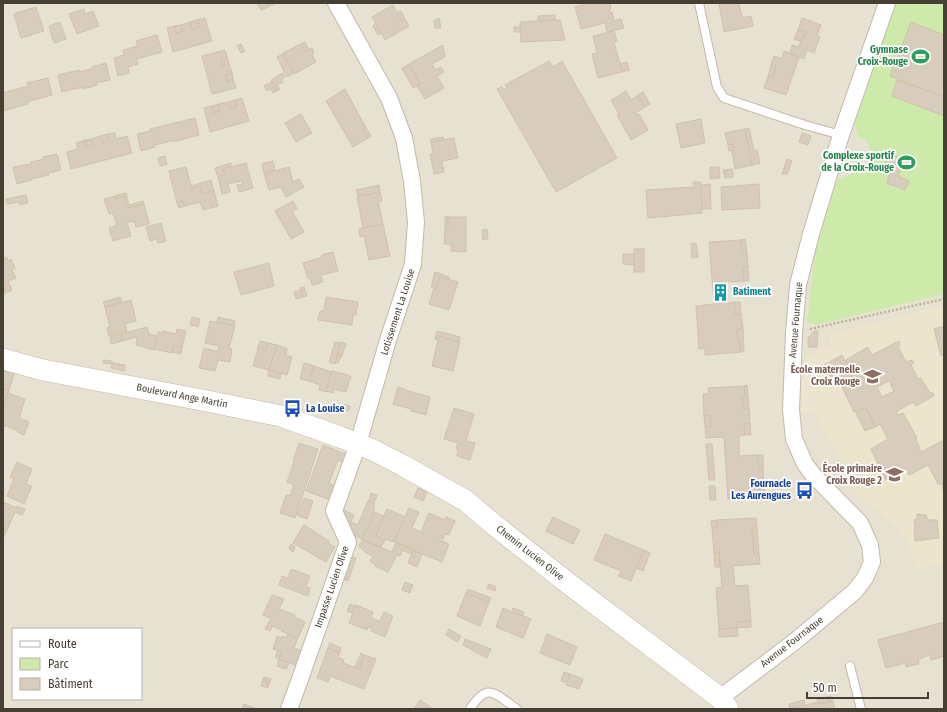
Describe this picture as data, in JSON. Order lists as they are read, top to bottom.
{
  "streets": {
    "street": [
      "Lotissement La Louise",
      "Avenue Fournaque",
      "Boulevard Ange Martin",
      "Chemin Lucien Olive",
      "Impasse Lucien Olive"
    ]
  },
  "crossings": [
    ["Lotissement La Louise", "Boulevard Ange Martin"],
    ["Lotissement La Louise", "Chemin Lucien Olive"],
    ["Lotissement La Louise", "Impasse Lucien Olive"],
    ["Avenue Fournaque", "Chemin Lucien Olive"],
    ["Boulevard Ange Martin", "Chemin Lucien Olive"],
    ["Boulevard Ange Martin", "Impasse Lucien Olive"],
    ["Chemin Lucien Olive", "Impasse Lucien Olive"]
  ],
  "places": {
    "sports": ["Gymnase Croix-Rouge", "Complexe sportif de la Croix-Rouge"],
    "building": ["Batiment"],
    "school or university": ["École maternelle Croix Rouge", "École primaire Croix Rouge 2"],
    "bus stop": ["La Louise", "Fournacle Les Aurengues"]
  },
  "legend": ["Route", "Parc", "Bâtiment"],
  "scale_bar": "50 m"
}
